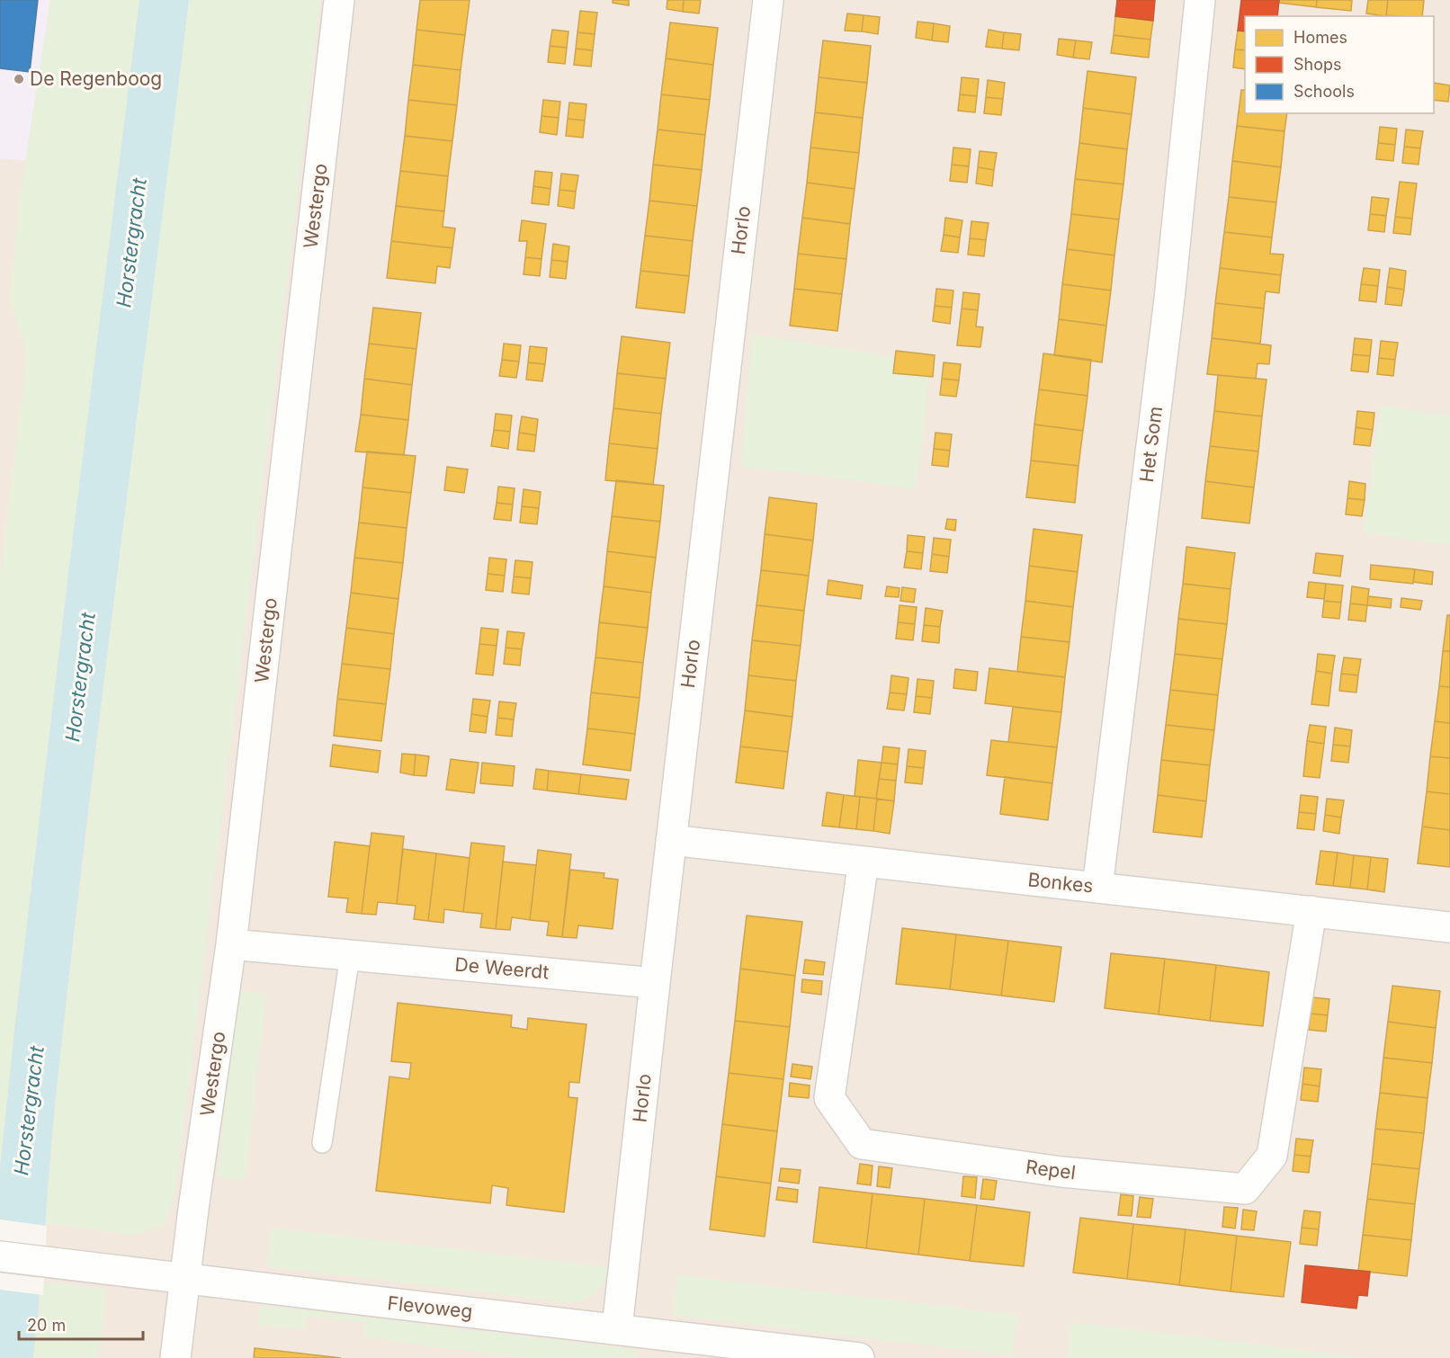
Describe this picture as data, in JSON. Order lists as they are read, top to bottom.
{
  "streets": {
    "street": [
      "Westergo",
      "Horlo",
      "Het Som",
      "Bonkes",
      "De Weerdt",
      "Repel",
      "Flevoweg"
    ]
  },
  "crossings": [
    ["Westergo", "De Weerdt"],
    ["Westergo", "Flevoweg"],
    ["Horlo", "Bonkes"],
    ["Horlo", "De Weerdt"],
    ["Horlo", "Flevoweg"],
    ["Het Som", "Bonkes"],
    ["Bonkes", "Repel"]
  ],
  "water": ["Horstergracht"],
  "places": ["De Regenboog"],
  "legend": ["Homes", "Shops", "Schools"],
  "scale_bar": "20 m"
}
